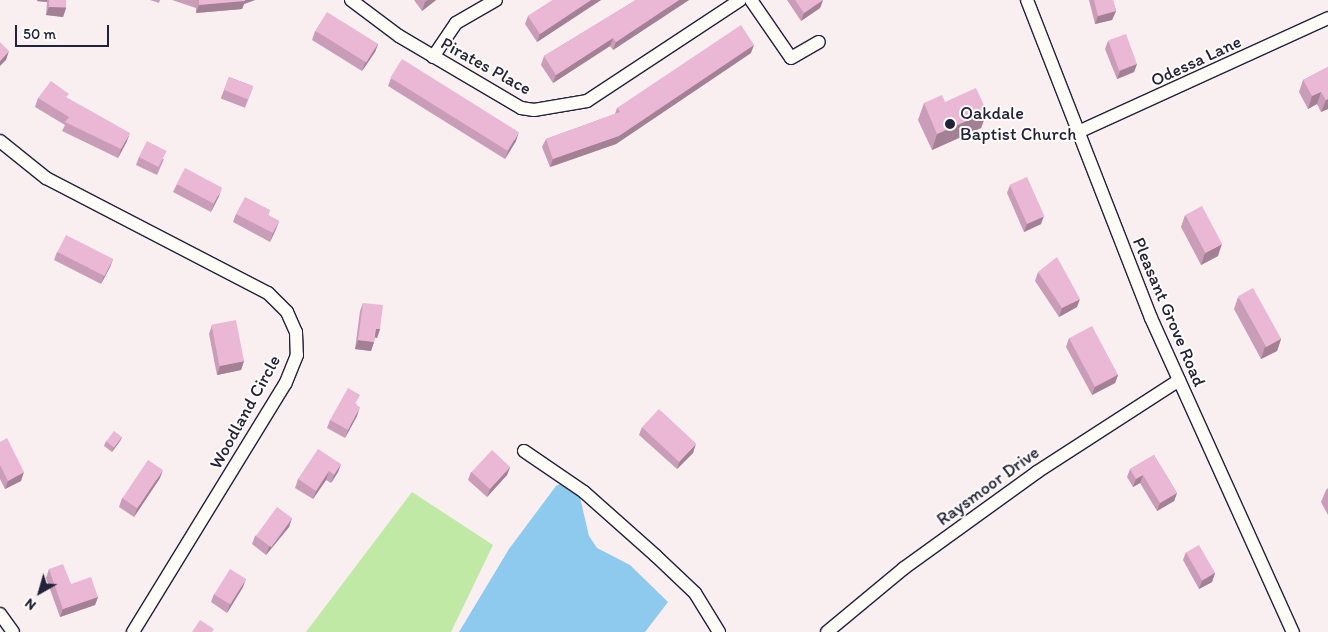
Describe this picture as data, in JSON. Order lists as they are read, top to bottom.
{
  "streets": {
    "street": [
      "Odessa Lane",
      "Pirates Place",
      "Pleasant Grove Road",
      "Woodland Circle",
      "Raysmoor Drive"
    ]
  },
  "crossings": [
    ["Odessa Lane", "Pleasant Grove Road"],
    ["Pleasant Grove Road", "Raysmoor Drive"]
  ],
  "places": ["Oakdale Baptist Church"],
  "scale_bar": "50 m",
  "north": "bottom left"
}
